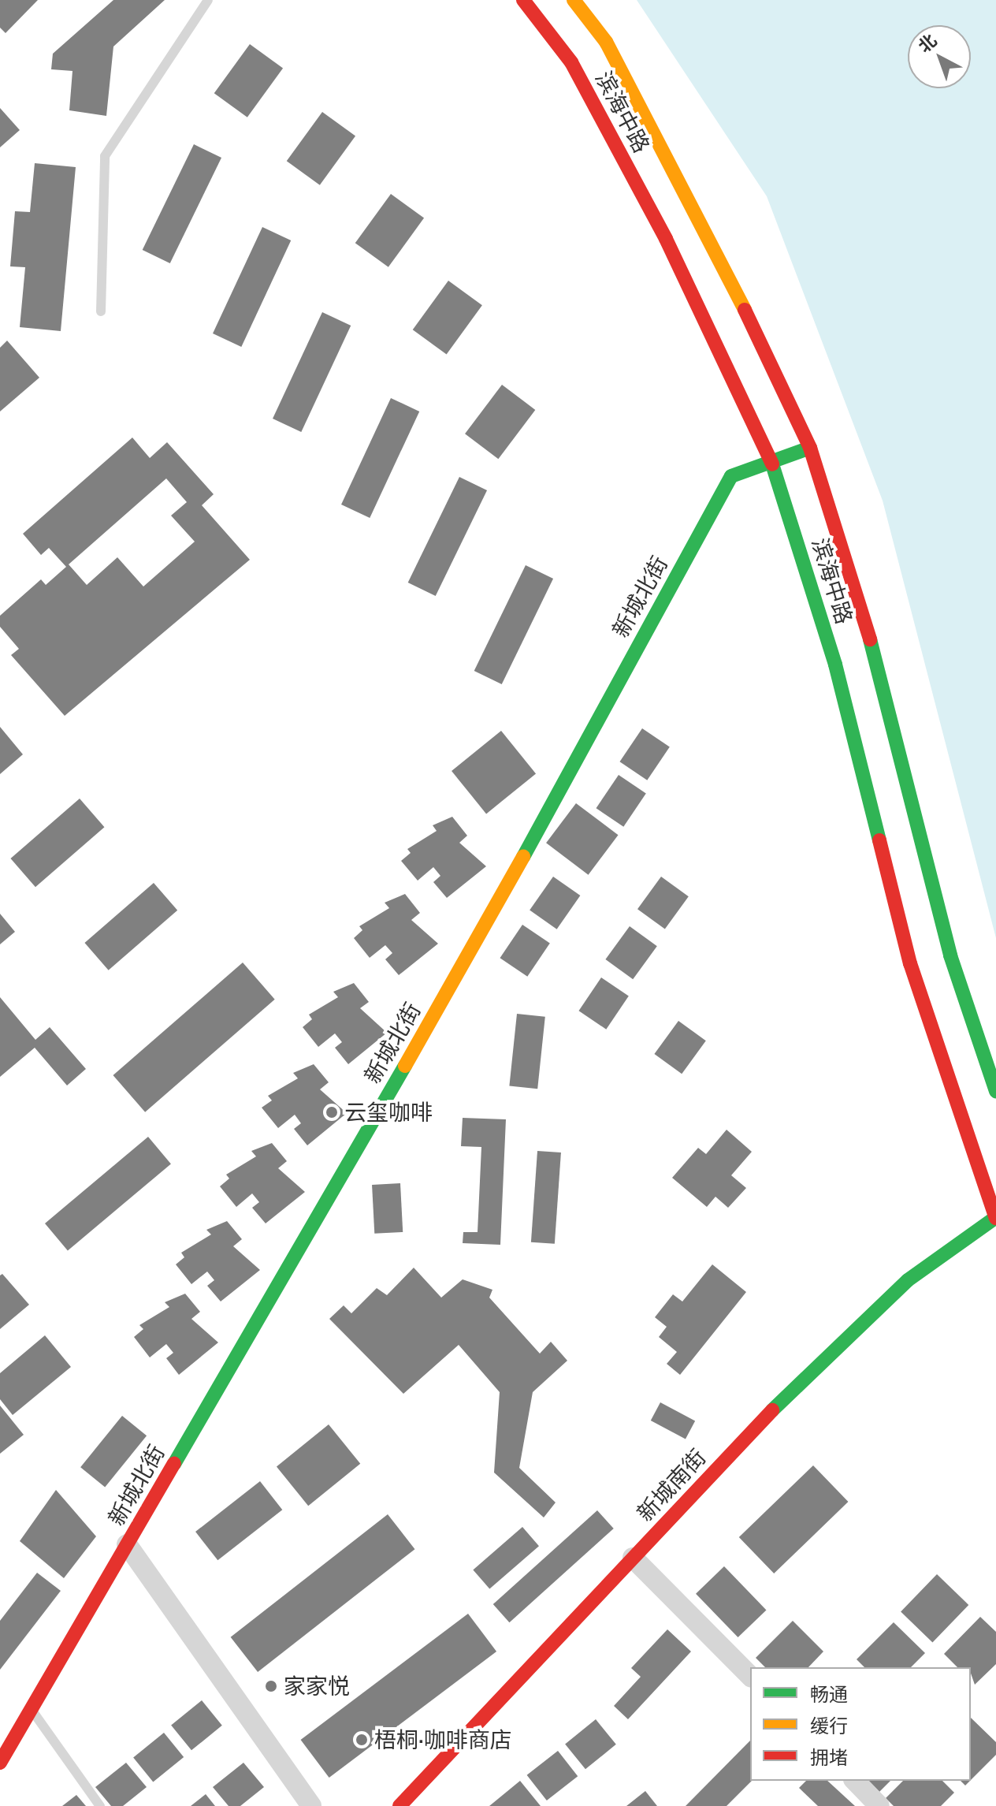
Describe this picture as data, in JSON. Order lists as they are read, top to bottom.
{
  "streets": {
    "main road": ["滨海中路", "新城北街", "新城南街"]
  },
  "crossings": [
    ["滨海中路", "新城北街"],
    ["滨海中路", "新城南街"]
  ],
  "places": ["云玺咖啡", "家家悦", "梧桐·咖啡商店"],
  "legend": ["畅通", "缓行", "拥堵"],
  "north": "top left"
}
